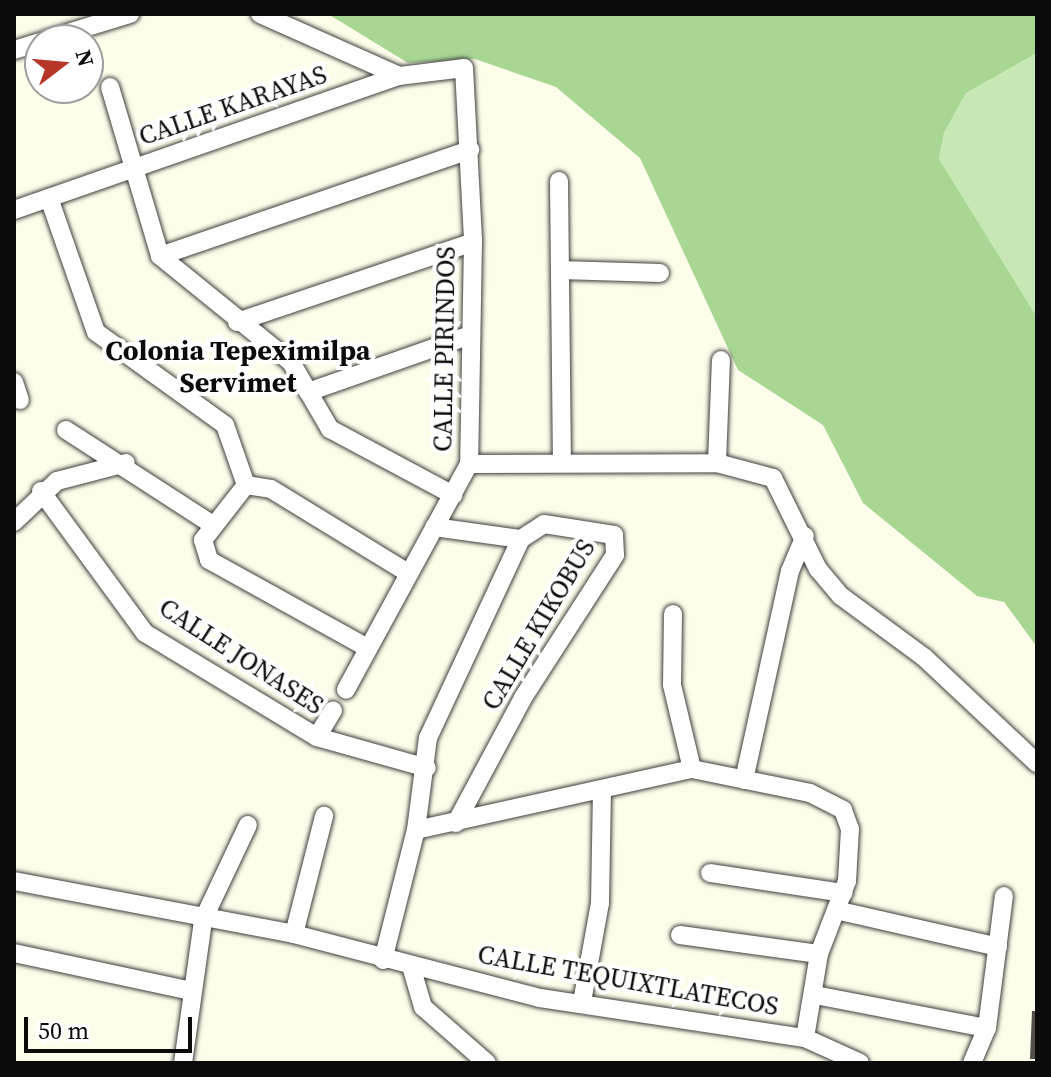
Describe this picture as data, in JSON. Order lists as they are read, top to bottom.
{
  "streets": {
    "street": [
      "CALLE KARAYAS",
      "CALLE PIRINDOS",
      "CALLE KIKOBUS",
      "CALLE JONASES",
      "CALLE TEQUIXTLATECOS"
    ]
  },
  "crossings": [
    ["CALLE KARAYAS", "CALLE PIRINDOS"],
    ["CALLE PIRINDOS", "CALLE KIKOBUS"]
  ],
  "districts": ["Colonia Tepeximilpa Servimet"],
  "scale_bar": "50 m",
  "north": "right"
}
